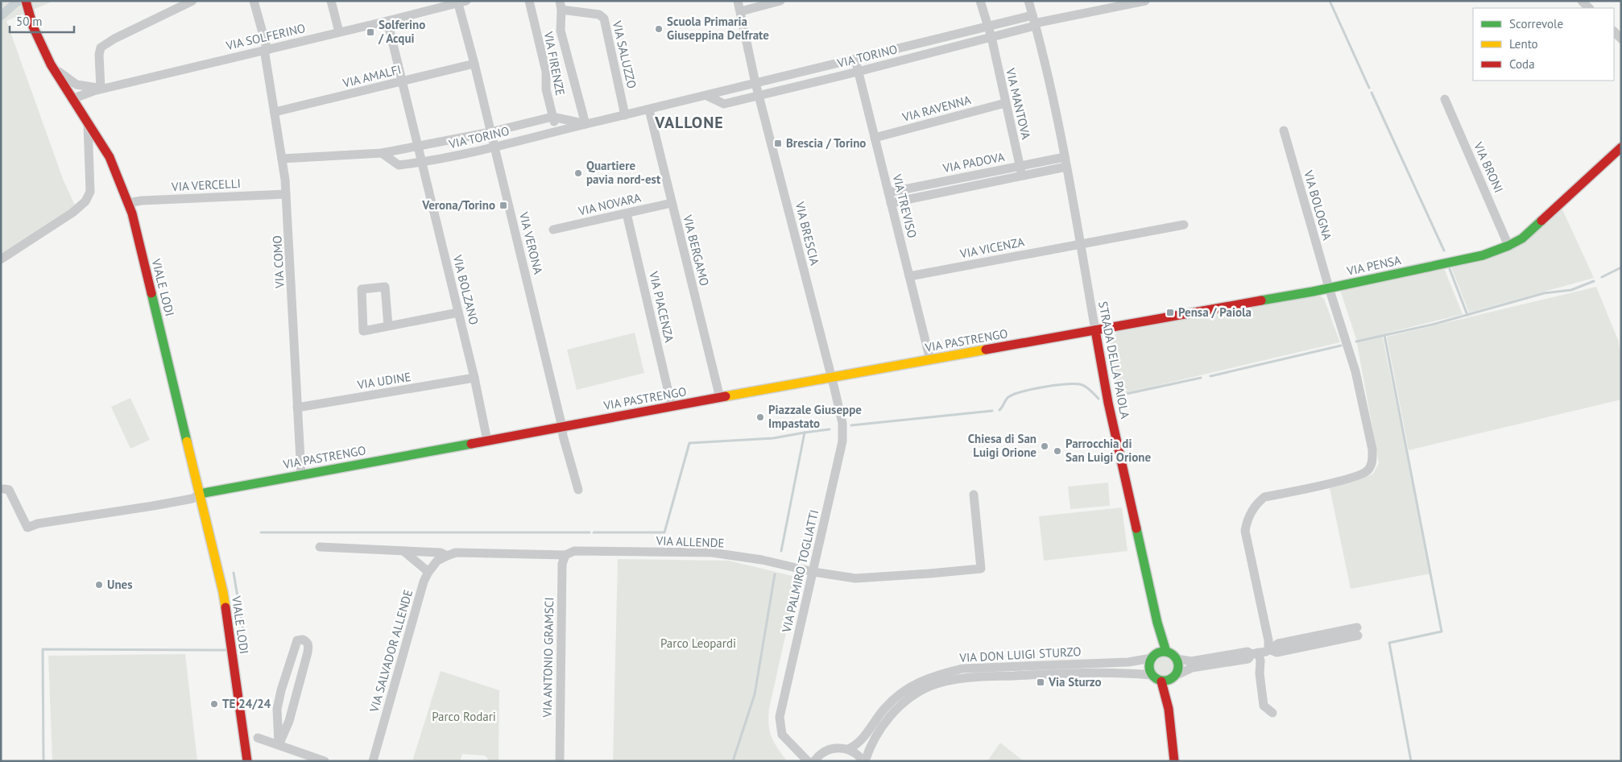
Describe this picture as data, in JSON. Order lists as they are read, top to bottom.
{
  "streets": {
    "street": [
      "VIA SOLFERINO",
      "VIA SALUZZO",
      "VIA TORINO",
      "VIA FIRENZE",
      "VIA AMALFI",
      "VIA MANTOVA",
      "VIA RAVENNA",
      "VIA PADOVA",
      "VIA BRONI",
      "VIA VERCELLI",
      "VIA NOVARA",
      "VIA BOLOGNA",
      "VIA TREVISO",
      "VIA BRESCIA",
      "VIA VERONA",
      "VIA VICENZA",
      "VIA BERGAMO",
      "VIA COMO",
      "VIA PENSA",
      "VIALE LODI",
      "VIA BOLZANO",
      "VIA PIACENZA",
      "VIA PASTRENGO",
      "STRADA DELLA PAIOLA",
      "VIA UDINE",
      "VIA ALLENDE",
      "VIA PALMIRO TOGLIATTI",
      "VIA SALVADOR ALLENDE",
      "VIA DON LUIGI STURZO",
      "VIA ANTONIO GRAMSCI"
    ]
  },
  "crossings": [
    ["VIA SOLFERINO", "VIA VERONA"],
    ["VIA SOLFERINO", "VIA COMO"],
    ["VIA SOLFERINO", "VIALE LODI"],
    ["VIA SOLFERINO", "VIA BOLZANO"],
    ["VIA SALUZZO", "VIA TORINO"],
    ["VIA SALUZZO", "VIA FIRENZE"],
    ["VIA TORINO", "VIA FIRENZE"],
    ["VIA TORINO", "VIA MANTOVA"],
    ["VIA TORINO", "VIA TREVISO"],
    ["VIA TORINO", "VIA BRESCIA"],
    ["VIA TORINO", "VIA VERONA"],
    ["VIA TORINO", "VIA BERGAMO"],
    ["VIA TORINO", "VIA COMO"],
    ["VIA TORINO", "VIA BOLZANO"],
    ["VIA TORINO", "STRADA DELLA PAIOLA"],
    ["VIA AMALFI", "VIA VERONA"],
    ["VIA AMALFI", "VIA COMO"],
    ["VIA AMALFI", "VIA BOLZANO"],
    ["VIA MANTOVA", "VIA RAVENNA"],
    ["VIA MANTOVA", "VIA PADOVA"],
    ["VIA RAVENNA", "VIA TREVISO"],
    ["VIA PADOVA", "VIA TREVISO"],
    ["VIA PADOVA", "STRADA DELLA PAIOLA"],
    ["VIA BRONI", "VIA PENSA"],
    ["VIA VERCELLI", "VIA COMO"],
    ["VIA VERCELLI", "VIALE LODI"],
    ["VIA NOVARA", "VIA BERGAMO"],
    ["VIA NOVARA", "VIA PIACENZA"],
    ["VIA BOLOGNA", "VIA PENSA"],
    ["VIA TREVISO", "VIA VICENZA"],
    ["VIA TREVISO", "VIA PASTRENGO"],
    ["VIA BRESCIA", "VIA PASTRENGO"],
    ["VIA BRESCIA", "VIA PALMIRO TOGLIATTI"],
    ["VIA VERONA", "VIA PASTRENGO"],
    ["VIA VICENZA", "STRADA DELLA PAIOLA"],
    ["VIA BERGAMO", "VIA PASTRENGO"],
    ["VIA COMO", "VIA PASTRENGO"],
    ["VIA COMO", "VIA UDINE"],
    ["VIA PENSA", "VIA PASTRENGO"],
    ["VIA PENSA", "STRADA DELLA PAIOLA"],
    ["VIALE LODI", "VIA PASTRENGO"],
    ["VIA BOLZANO", "VIA PASTRENGO"],
    ["VIA BOLZANO", "VIA UDINE"],
    ["VIA PIACENZA", "VIA PASTRENGO"],
    ["VIA PASTRENGO", "STRADA DELLA PAIOLA"],
    ["VIA PASTRENGO", "VIA PALMIRO TOGLIATTI"],
    ["STRADA DELLA PAIOLA", "VIA DON LUIGI STURZO"],
    ["VIA ALLENDE", "VIA PALMIRO TOGLIATTI"],
    ["VIA ALLENDE", "VIA SALVADOR ALLENDE"],
    ["VIA ALLENDE", "VIA ANTONIO GRAMSCI"],
    ["VIA SALVADOR ALLENDE", "VIA ANTONIO GRAMSCI"]
  ],
  "districts": ["VALLONE"],
  "parks": ["Parco Leopardi", "Parco Rodari"],
  "places": {
    "other": [
      "Scuola Primaria Giuseppina Delfrate",
      "Quartiere pavia nord-est",
      "Piazzale Giuseppe Impastato",
      "Chiesa di San Luigi Orione",
      "Parrocchia di San Luigi Orione",
      "Unes",
      "TE 24/24"
    ],
    "transit": [
      "Solferino / Acqui",
      "Brescia / Torino",
      "Verona/Torino",
      "Pensa / Paiola",
      "Via Sturzo"
    ]
  },
  "legend": ["Scorrevole", "Lento", "Coda"],
  "scale_bar": "50 m"
}
